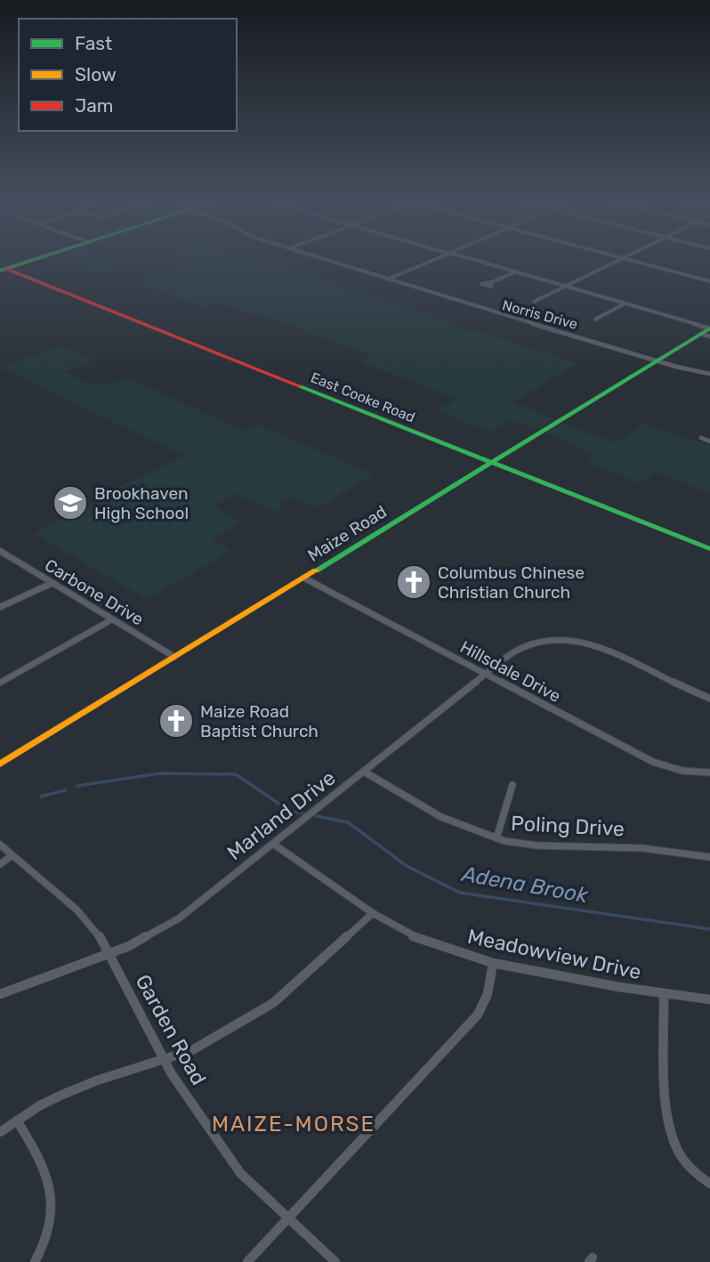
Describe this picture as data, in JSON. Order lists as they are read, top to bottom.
{
  "streets": {
    "main road": ["East Cooke Road", "Maize Road"],
    "street": [
      "Norris Drive",
      "Carbone Drive",
      "Hillsdale Drive",
      "Marland Drive",
      "Poling Drive",
      "Meadowview Drive",
      "Garden Road"
    ]
  },
  "crossings": [
    ["Norris Drive", "Maize Road"],
    ["East Cooke Road", "Maize Road"],
    ["Maize Road", "Carbone Drive"],
    ["Maize Road", "Hillsdale Drive"],
    ["Hillsdale Drive", "Marland Drive"],
    ["Marland Drive", "Poling Drive"],
    ["Marland Drive", "Meadowview Drive"],
    ["Marland Drive", "Garden Road"]
  ],
  "districts": ["MAIZE-MORSE"],
  "water": ["Adena Brook"],
  "places": {
    "school or university": ["Brookhaven High School"],
    "church": ["Columbus Chinese Christian Church", "Maize Road Baptist Church"]
  },
  "legend": ["Fast", "Slow", "Jam"]
}
